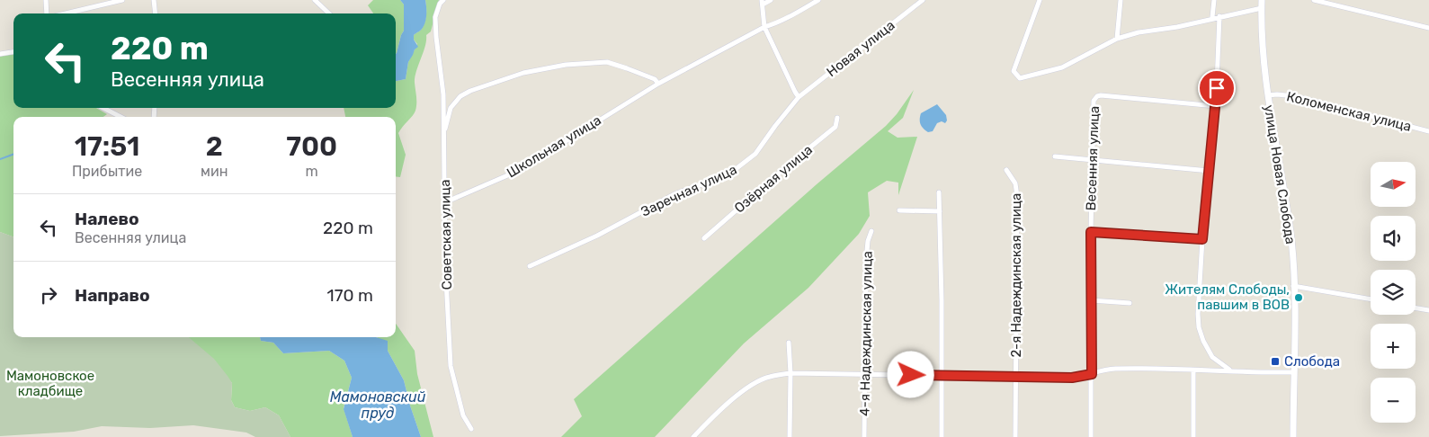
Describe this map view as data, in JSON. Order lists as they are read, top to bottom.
{
  "streets": {
    "street": [
      "Новая улица",
      "Коломенская улица",
      "Школьная улица",
      "Весенняя улица",
      "улица Новая Слобода",
      "Озёрная улица",
      "Заречная улица",
      "Советская улица",
      "2-я Надеждинская улица",
      "4-я Надеждинская улица"
    ]
  },
  "crossings": [
    ["Новая улица", "Заречная улица"],
    ["Коломенская улица", "улица Новая Слобода"],
    ["Школьная улица", "Советская улица"]
  ],
  "water": ["Мамоновский пруд"],
  "parks": ["Мамоновское кладбище"],
  "places": {
    "other": ["Жителям Слободы, павшим в ВОВ"],
    "transit": ["Слобода"]
  },
  "north": "right",
  "page": {
    "turn": ["220 m", "Весенняя улица"],
    "eta": [
      "17:51",
      "Прибытие",
      "2",
      "мин",
      "700",
      "m"
    ],
    "map_buttons": ["+", "−"],
    "list": [
      {
        "name": "Налево",
        "note": "Весенняя улица",
        "value": "220 m"
      },
      {
        "name": "Направо",
        "value": "170 m"
      }
    ]
  }
}
